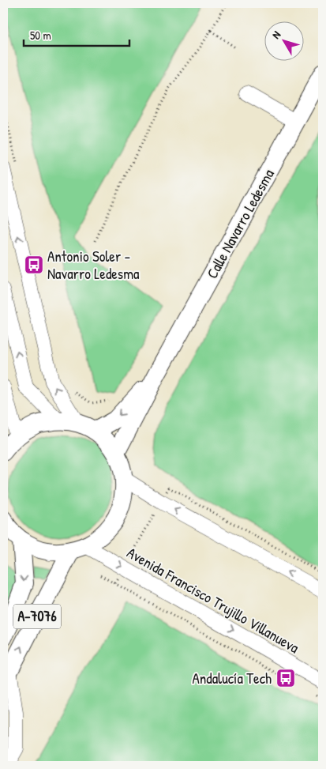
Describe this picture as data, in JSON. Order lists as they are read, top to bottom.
{
  "streets": {
    "main road": ["Calle Navarro Ledesma", "A-7076"],
    "street": ["Avenida Francisco Trujillo Villanueva"]
  },
  "crossings": [
    ["Calle Navarro Ledesma", "A-7076"],
    ["Avenida Francisco Trujillo Villanueva", "A-7076"]
  ],
  "places": {
    "bus stop": ["Antonio Soler - Navarro Ledesma", "Andalucía Tech"]
  },
  "scale_bar": "50 m",
  "north": "top left"
}
